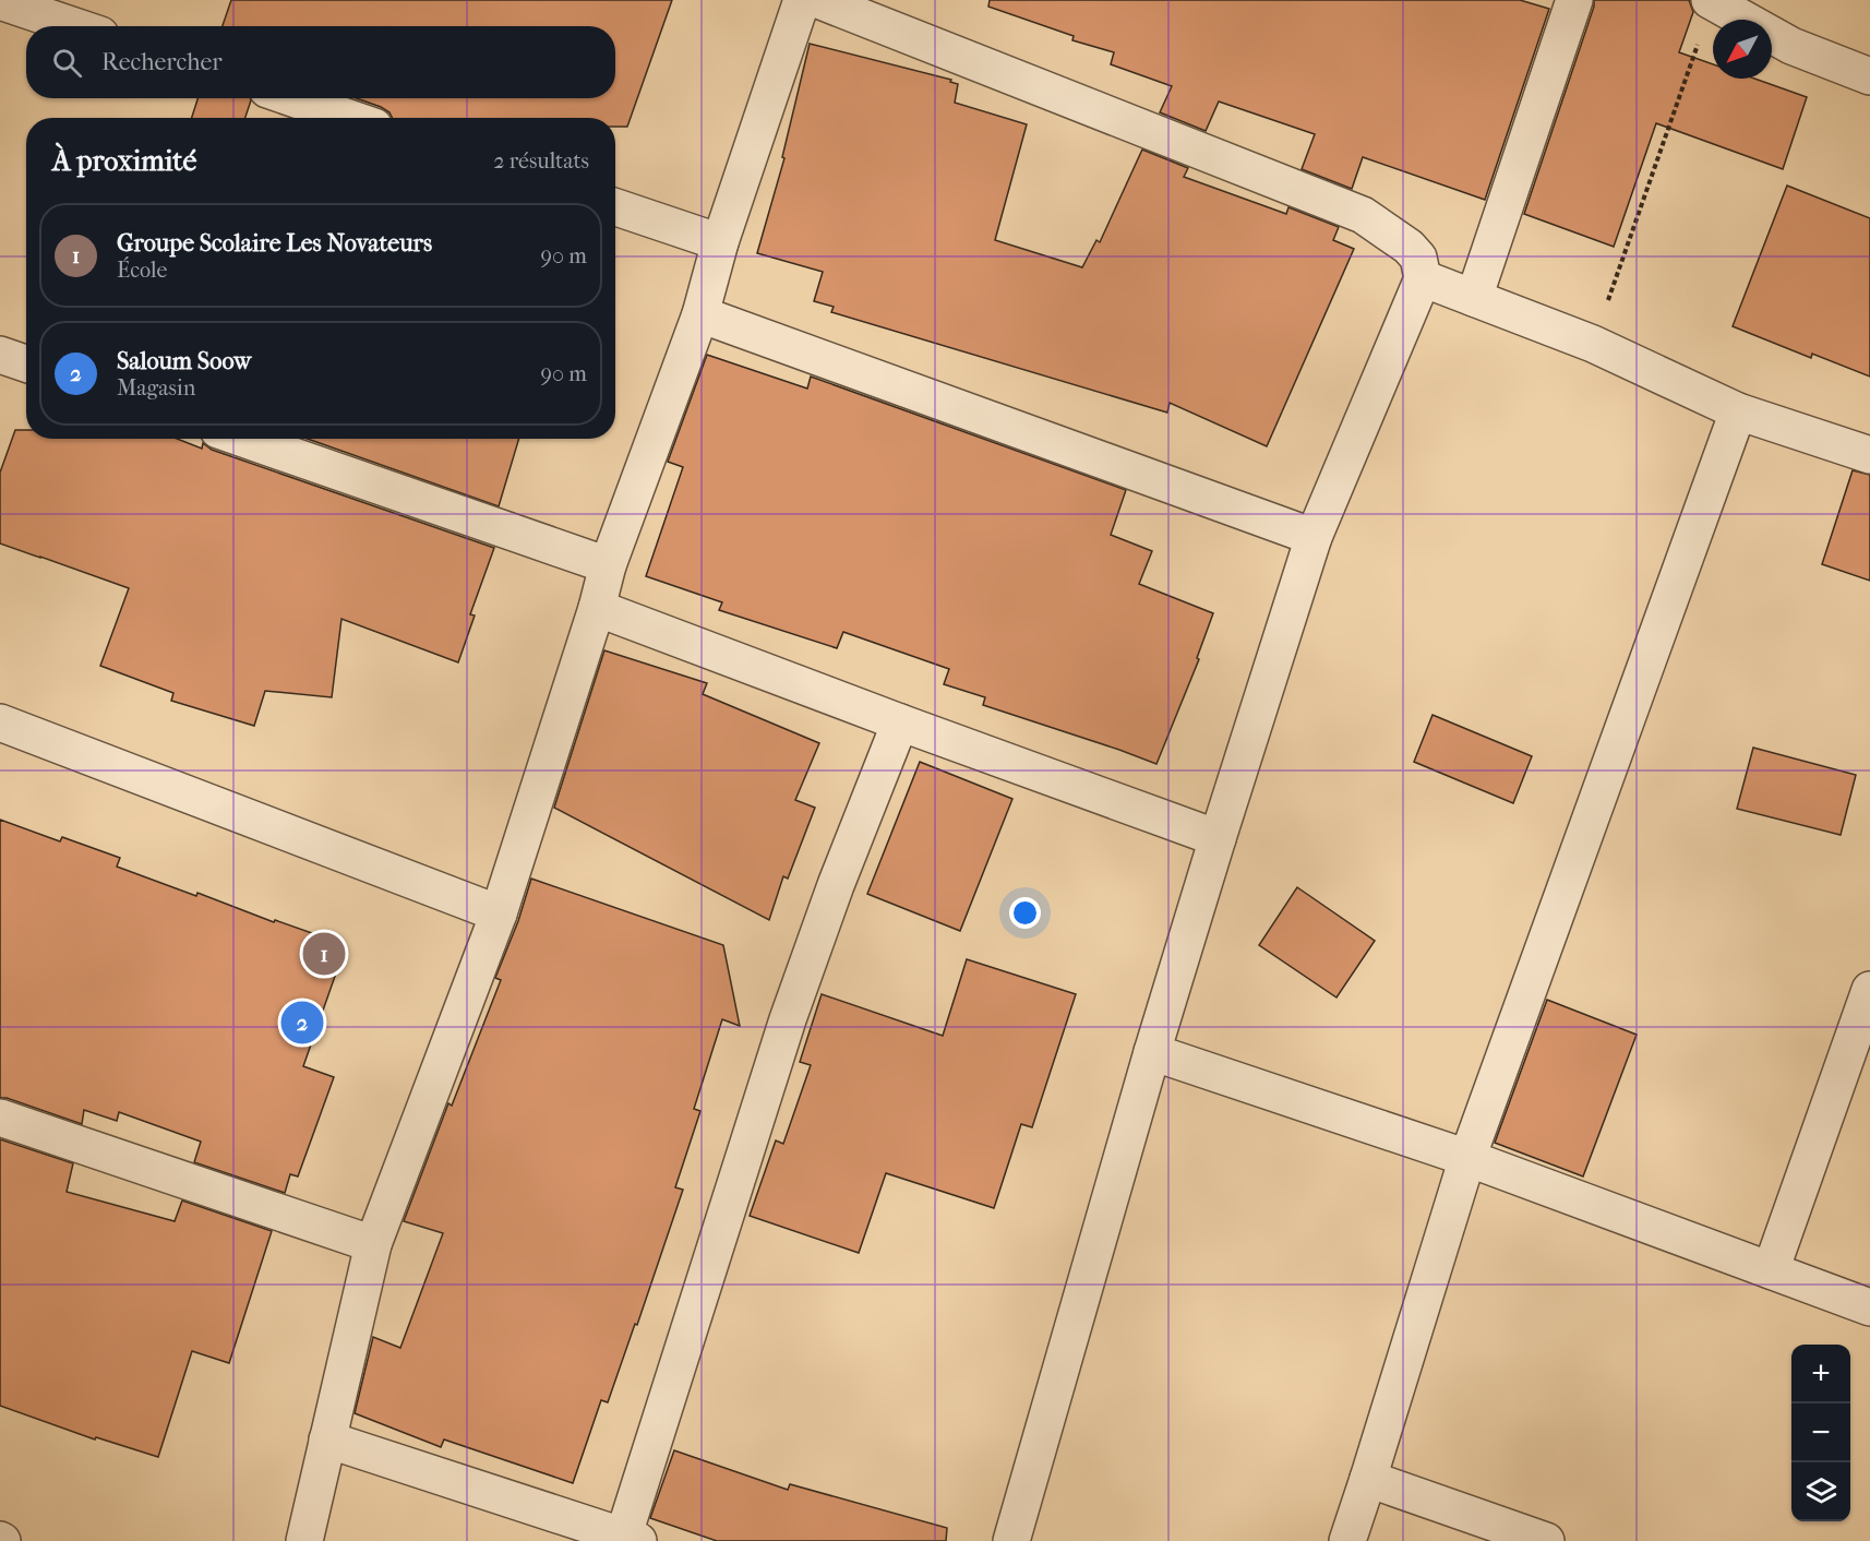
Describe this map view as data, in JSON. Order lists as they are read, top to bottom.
{
  "north": "bottom left",
  "page": {
    "search": "Rechercher",
    "heading": ["À proximité", "2 résultats"],
    "list": [
      {
        "mark": "1",
        "name": "Groupe Scolaire Les Novateurs",
        "note": "École",
        "value": "90 m"
      },
      {
        "mark": "2",
        "name": "Saloum Soow",
        "note": "Magasin",
        "value": "90 m"
      }
    ],
    "pins": ["1", "2"],
    "map_buttons": ["+", "−"]
  }
}
